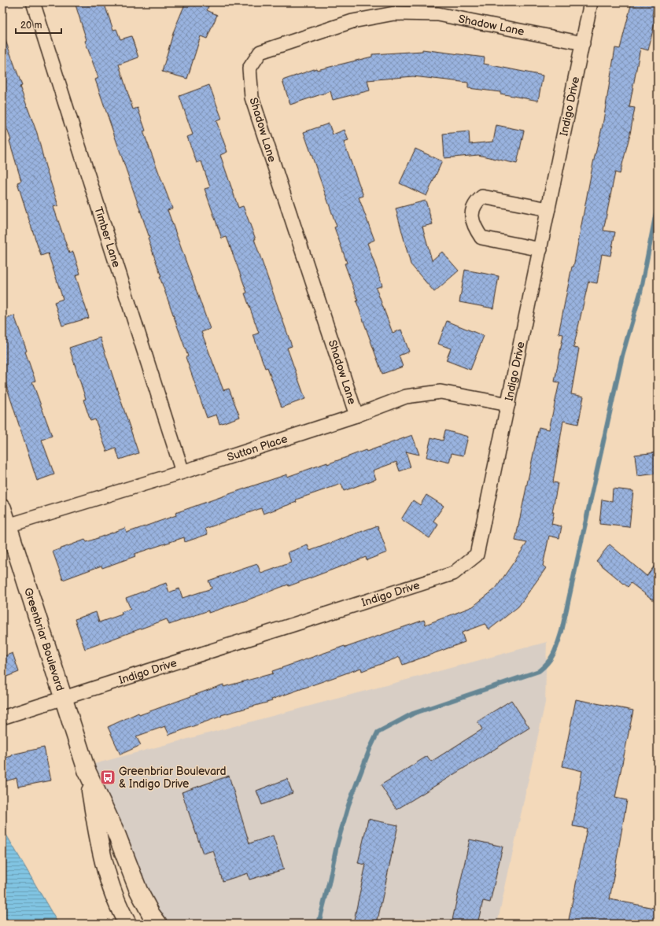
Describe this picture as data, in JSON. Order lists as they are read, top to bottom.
{
  "streets": {
    "street": [
      "Shadow Lane",
      "Indigo Drive",
      "Timber Lane",
      "Sutton Place",
      "Greenbriar Boulevard"
    ]
  },
  "crossings": [
    ["Shadow Lane", "Indigo Drive"],
    ["Shadow Lane", "Sutton Place"],
    ["Indigo Drive", "Sutton Place"],
    ["Indigo Drive", "Greenbriar Boulevard"],
    ["Timber Lane", "Sutton Place"],
    ["Sutton Place", "Greenbriar Boulevard"]
  ],
  "places": {
    "bus stop": ["Greenbriar Boulevard & Indigo Drive"]
  },
  "scale_bar": "20 m"
}
